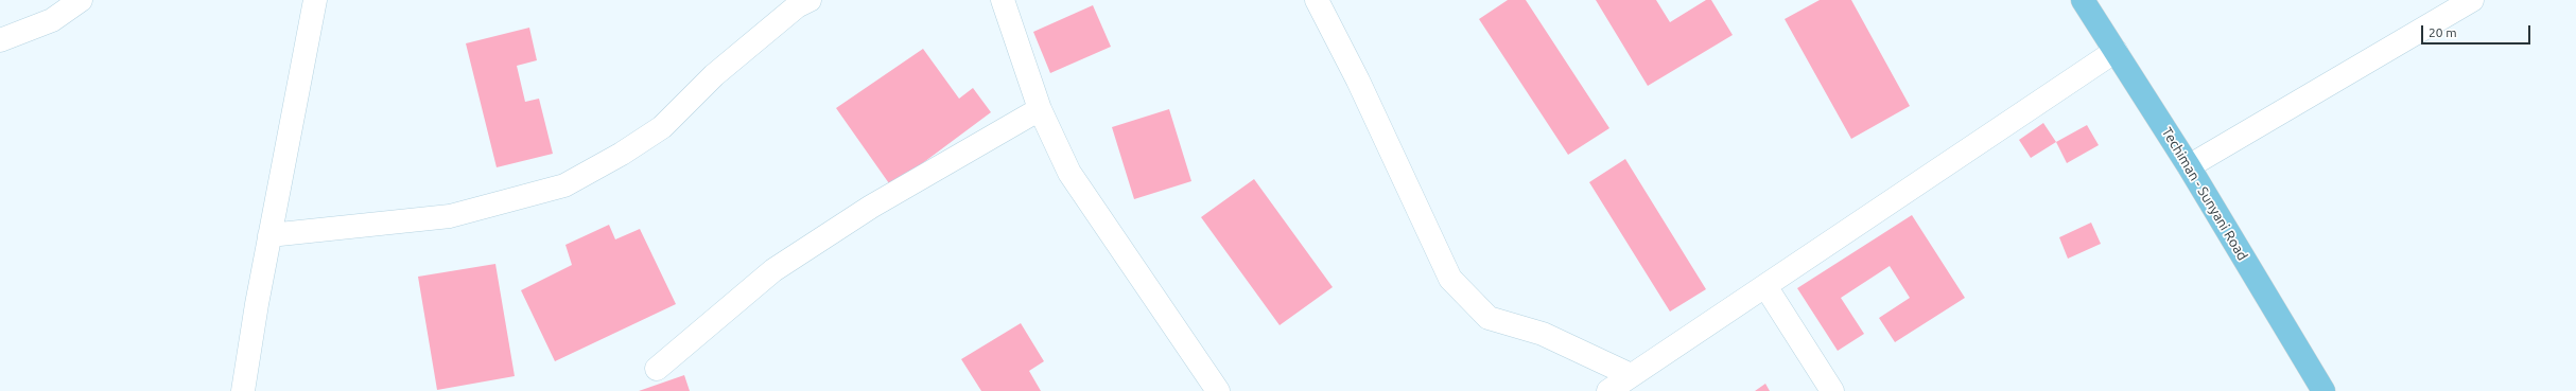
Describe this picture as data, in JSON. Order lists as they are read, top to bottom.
{
  "streets": {
    "main road": ["Techiman - Sunyani Road"]
  },
  "scale_bar": "20 m"
}
